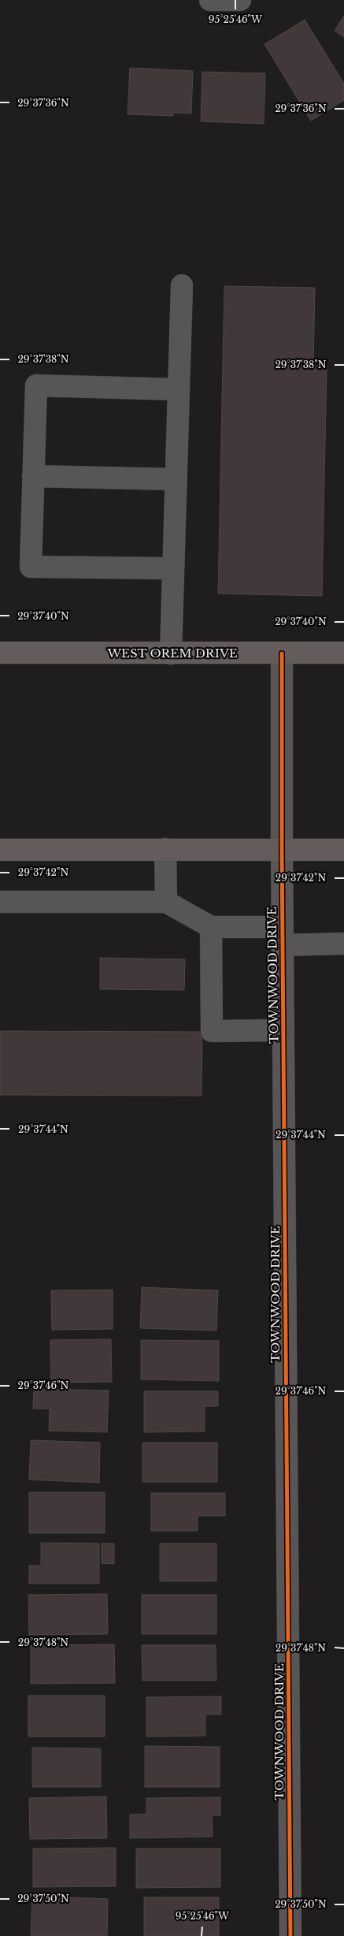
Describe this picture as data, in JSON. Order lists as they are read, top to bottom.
{
  "streets": {
    "main road": ["WEST OREM DRIVE"],
    "street": ["TOWNWOOD DRIVE"]
  },
  "crossings": [
    ["WEST OREM DRIVE", "TOWNWOOD DRIVE"]
  ],
  "coordinates": [
    "95°25'46\"W",
    "29°37'36\"N",
    "29°37'38\"N",
    "29°37'40\"N",
    "29°37'42\"N",
    "29°37'44\"N",
    "29°37'46\"N",
    "29°37'48\"N",
    "29°37'50\"N"
  ]
}
